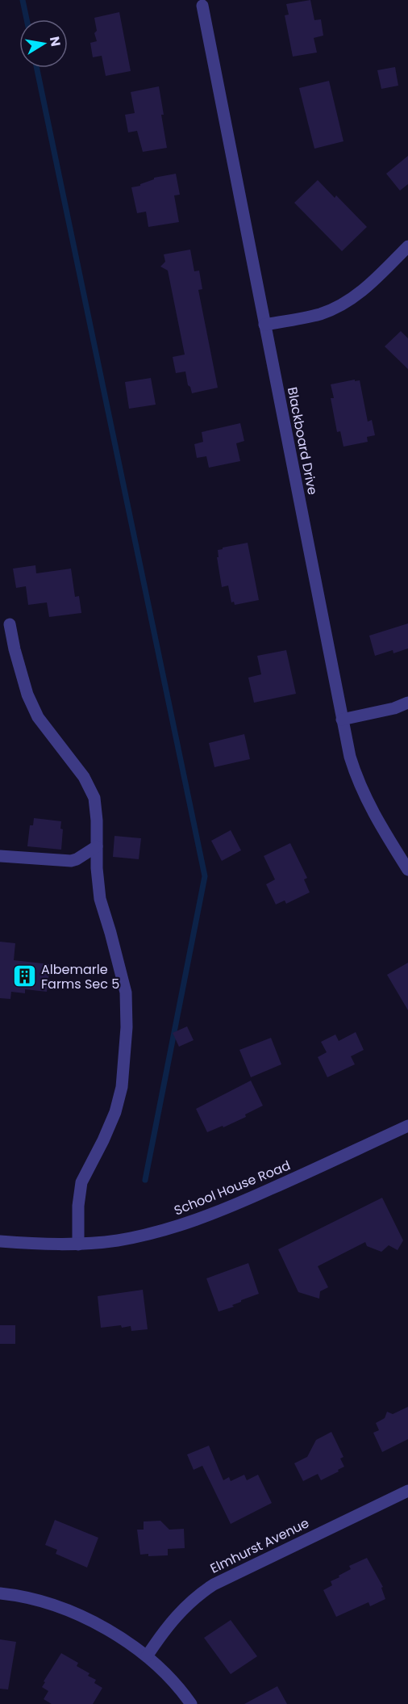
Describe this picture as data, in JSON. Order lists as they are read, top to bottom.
{
  "streets": {
    "street": ["Blackboard Drive", "School House Road", "Elmhurst Avenue"]
  },
  "places": {
    "building": ["Albemarle Farms Sec 5"]
  },
  "north": "right"
}
